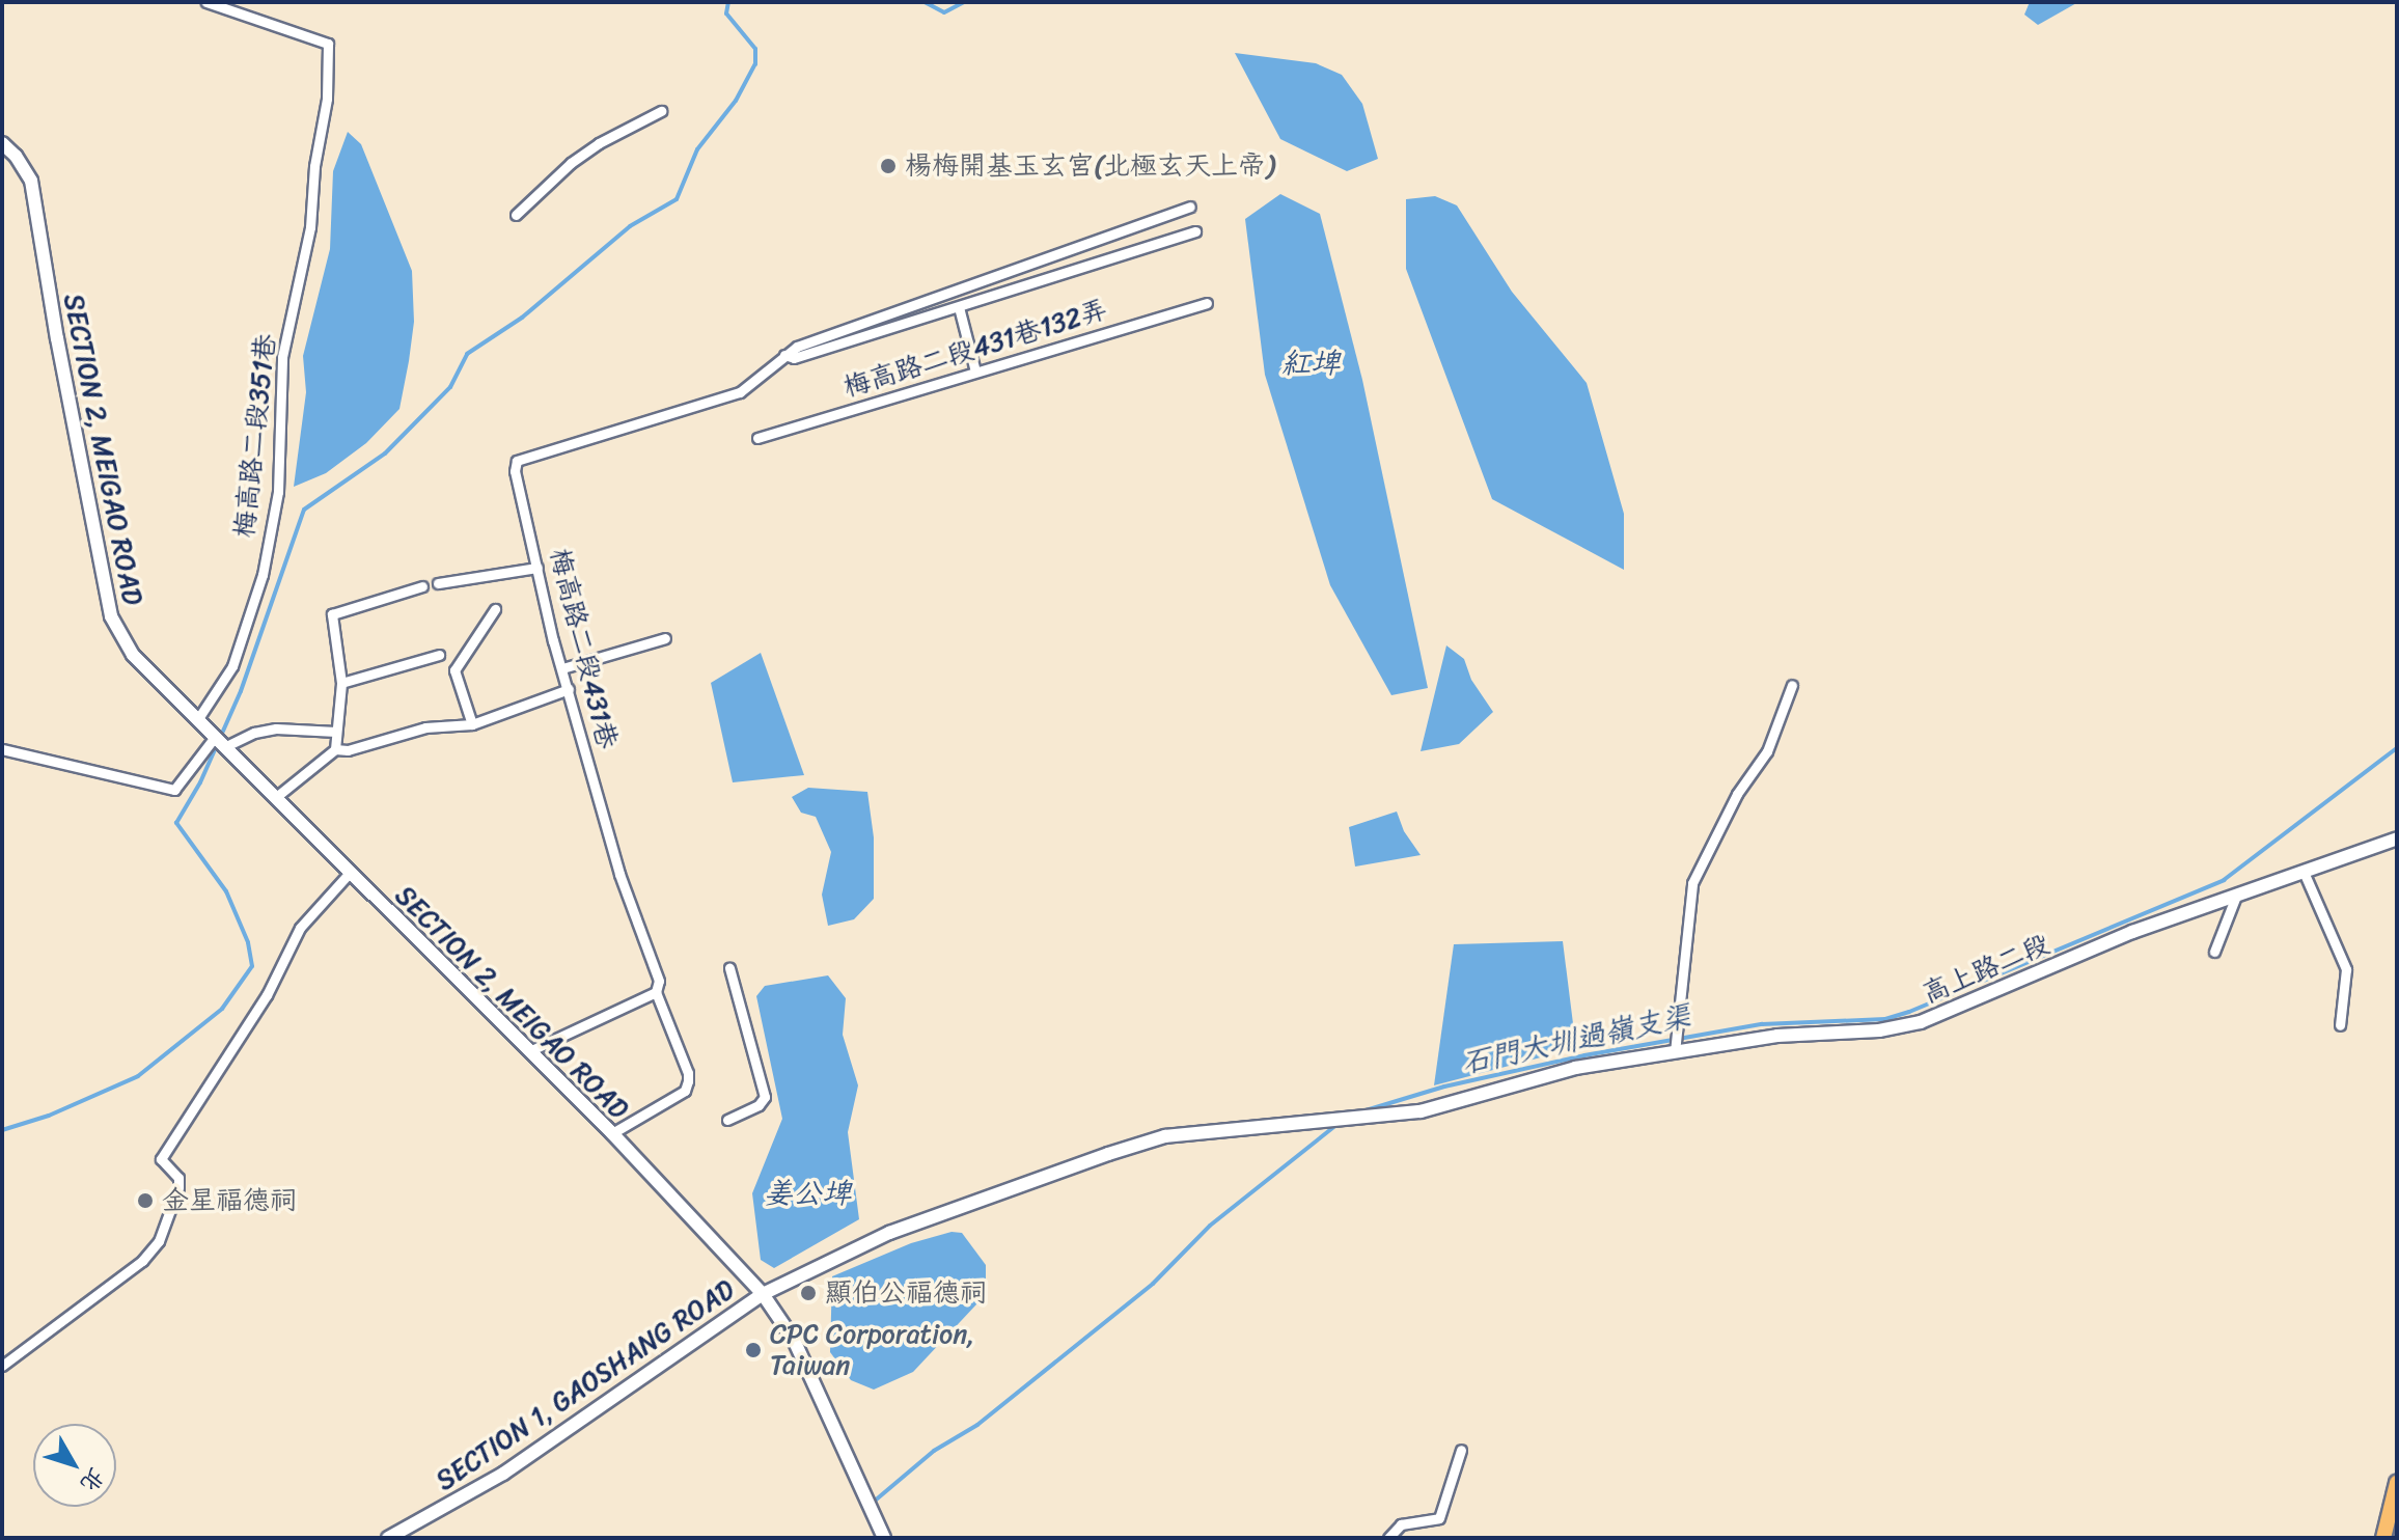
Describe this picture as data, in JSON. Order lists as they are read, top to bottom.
{
  "streets": {
    "street": [
      "梅高路二段431巷132弄",
      "梅高路二段351巷",
      "SECTION 2, MEIGAO ROAD",
      "梅高路二段431巷",
      "高上路二段",
      "SECTION 1, GAOSHANG ROAD"
    ]
  },
  "crossings": [
    ["梅高路二段351巷", "SECTION 2, MEIGAO ROAD"],
    ["SECTION 2, MEIGAO ROAD", "梅高路二段431巷"],
    ["SECTION 2, MEIGAO ROAD", "SECTION 1, GAOSHANG ROAD"],
    ["高上路二段", "SECTION 1, GAOSHANG ROAD"]
  ],
  "water": ["紅埤", "石門大圳過嶺支渠", "姜公埤"],
  "places": [
    "楊梅開基玉玄宮(北極玄天上帝)",
    "金星福德祠",
    "顯伯公福德祠",
    "CPC Corporation, Taiwan"
  ],
  "north": "bottom right"
}
